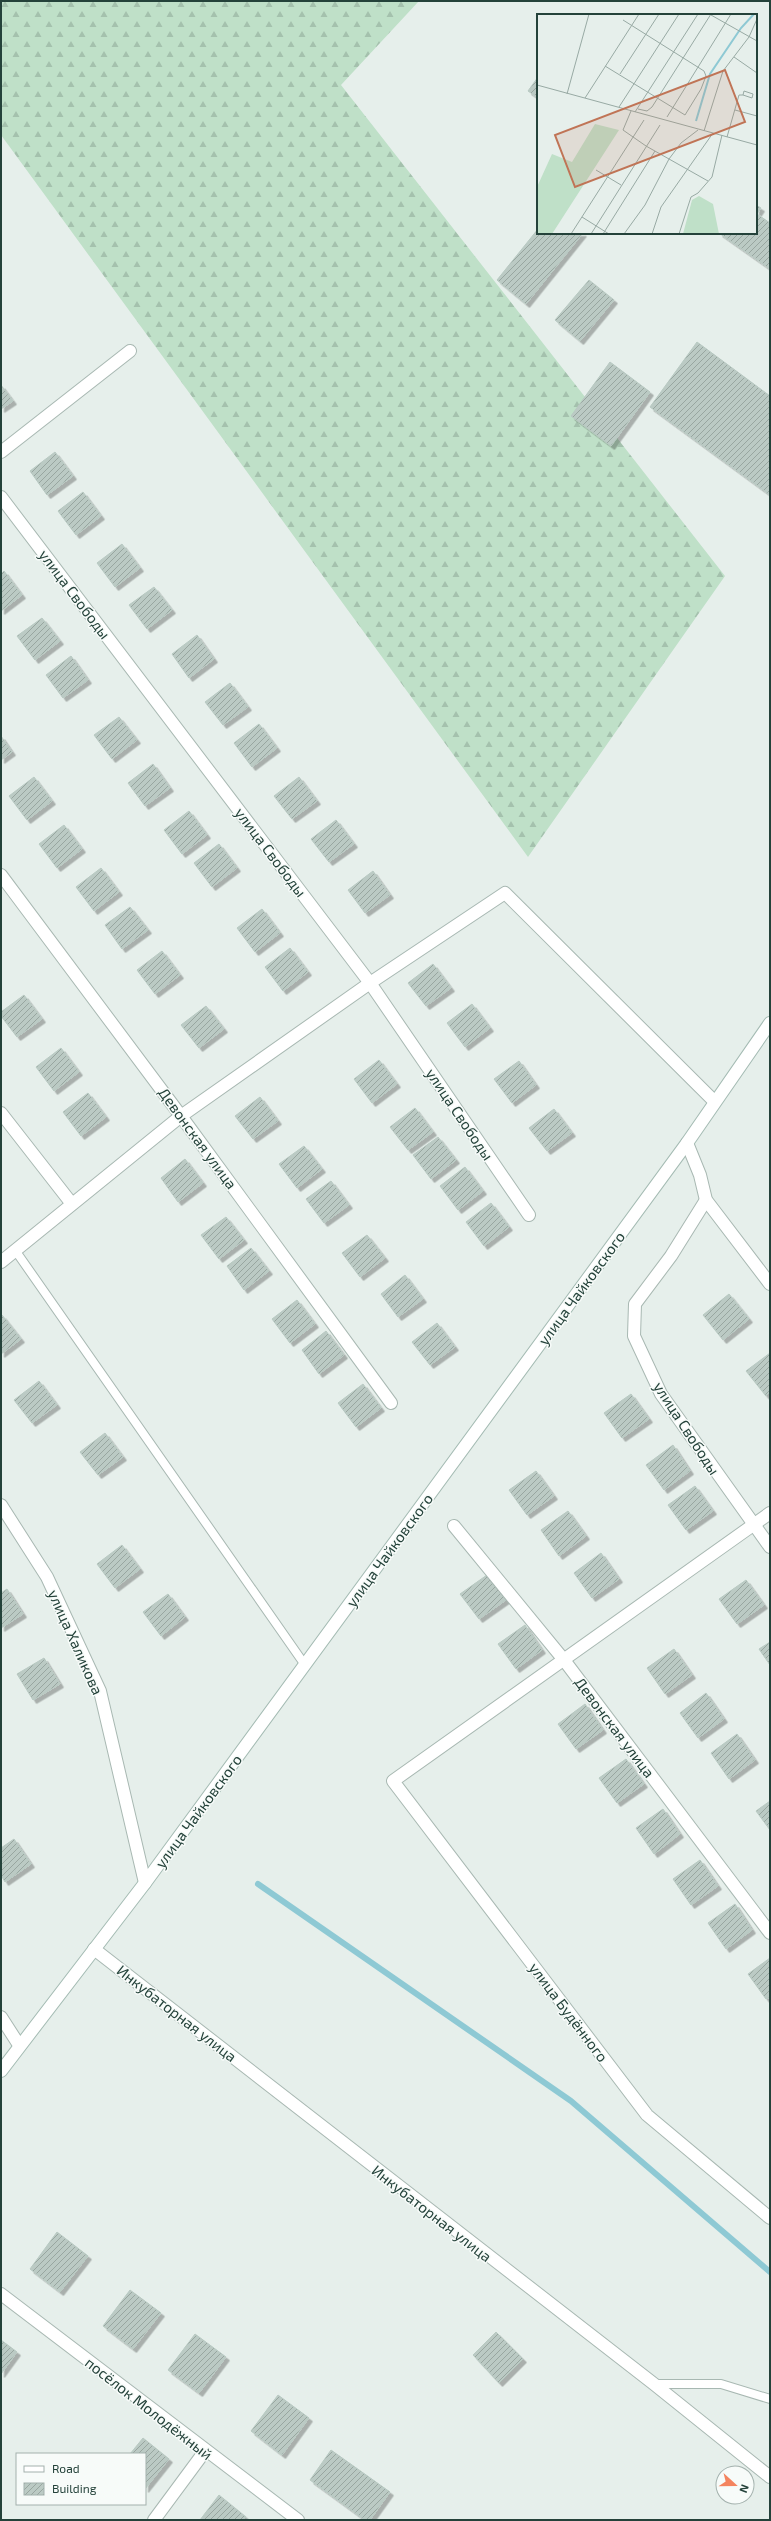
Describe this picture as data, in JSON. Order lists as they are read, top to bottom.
{
  "streets": {
    "street": [
      "улица Свободы",
      "Девонская улица",
      "улица Чайковского",
      "улица Халикова",
      "улица Будённого",
      "Инкубаторная улица",
      "посёлок Молодёжный"
    ]
  },
  "crossings": [
    ["Девонская улица", "улица Будённого"],
    ["улица Чайковского", "улица Халикова"],
    ["улица Чайковского", "Инкубаторная улица"]
  ],
  "legend": ["Road", "Building"],
  "north": "right"
}
